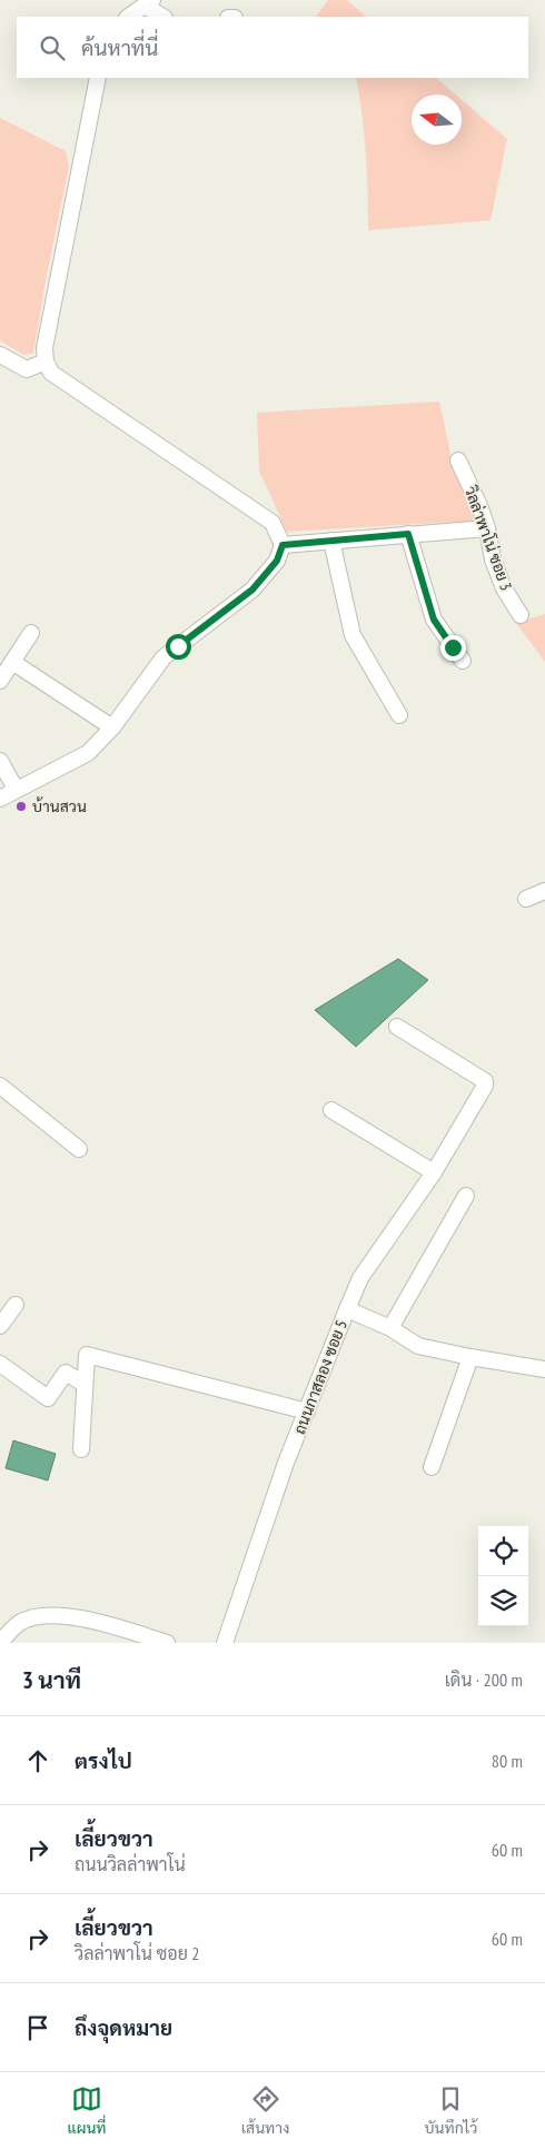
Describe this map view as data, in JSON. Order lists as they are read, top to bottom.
{
  "streets": {
    "street": ["วิลล่าพาโน่ ซอย 3", "ถนนกาสลอง ซอย 5"]
  },
  "places": ["บ้านสวน"],
  "north": "left",
  "page": {
    "search": "ค้นหาที่นี่",
    "heading": ["3 นาที", "เดิน · 200 m"],
    "list": [
      ["ตรงไป", "80 m"],
      ["เลี้ยวขวา", "ถนนวิลล่าพาโน่", "60 m"],
      ["เลี้ยวขวา", "วิลล่าพาโน่ ซอย 2", "60 m"],
      "ถึงจุดหมาย"
    ],
    "nav": ["แผนที่", "เส้นทาง", "บันทึกไว้"]
  }
}
